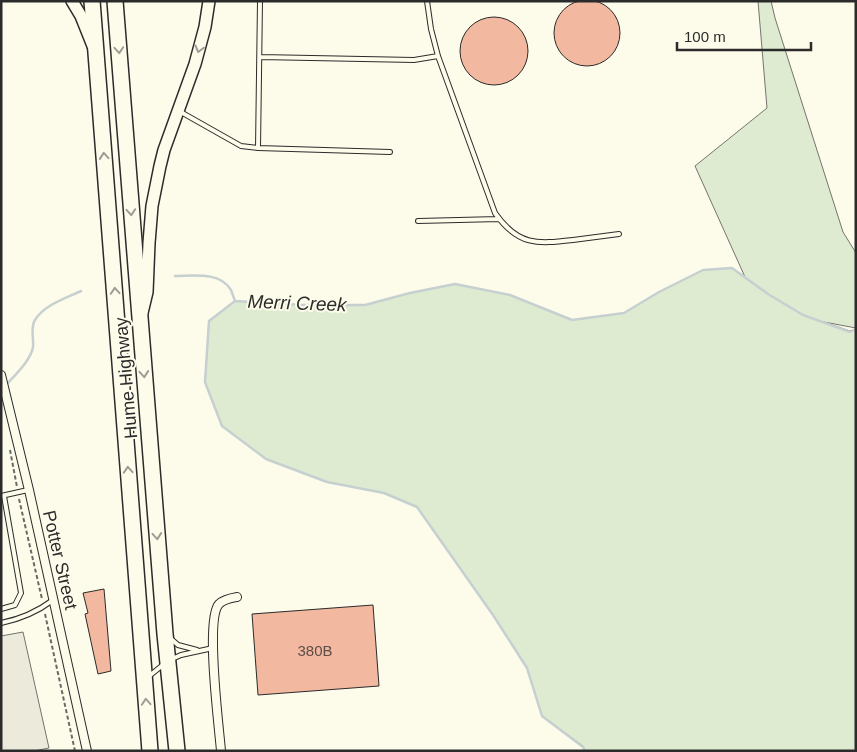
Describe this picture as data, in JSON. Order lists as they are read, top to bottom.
{
  "streets": {
    "highway": ["Hume Highway"],
    "street": ["Potter Street"]
  },
  "water": ["Merri Creek"],
  "house_numbers": ["380B"],
  "scale_bar": "100 m"
}
